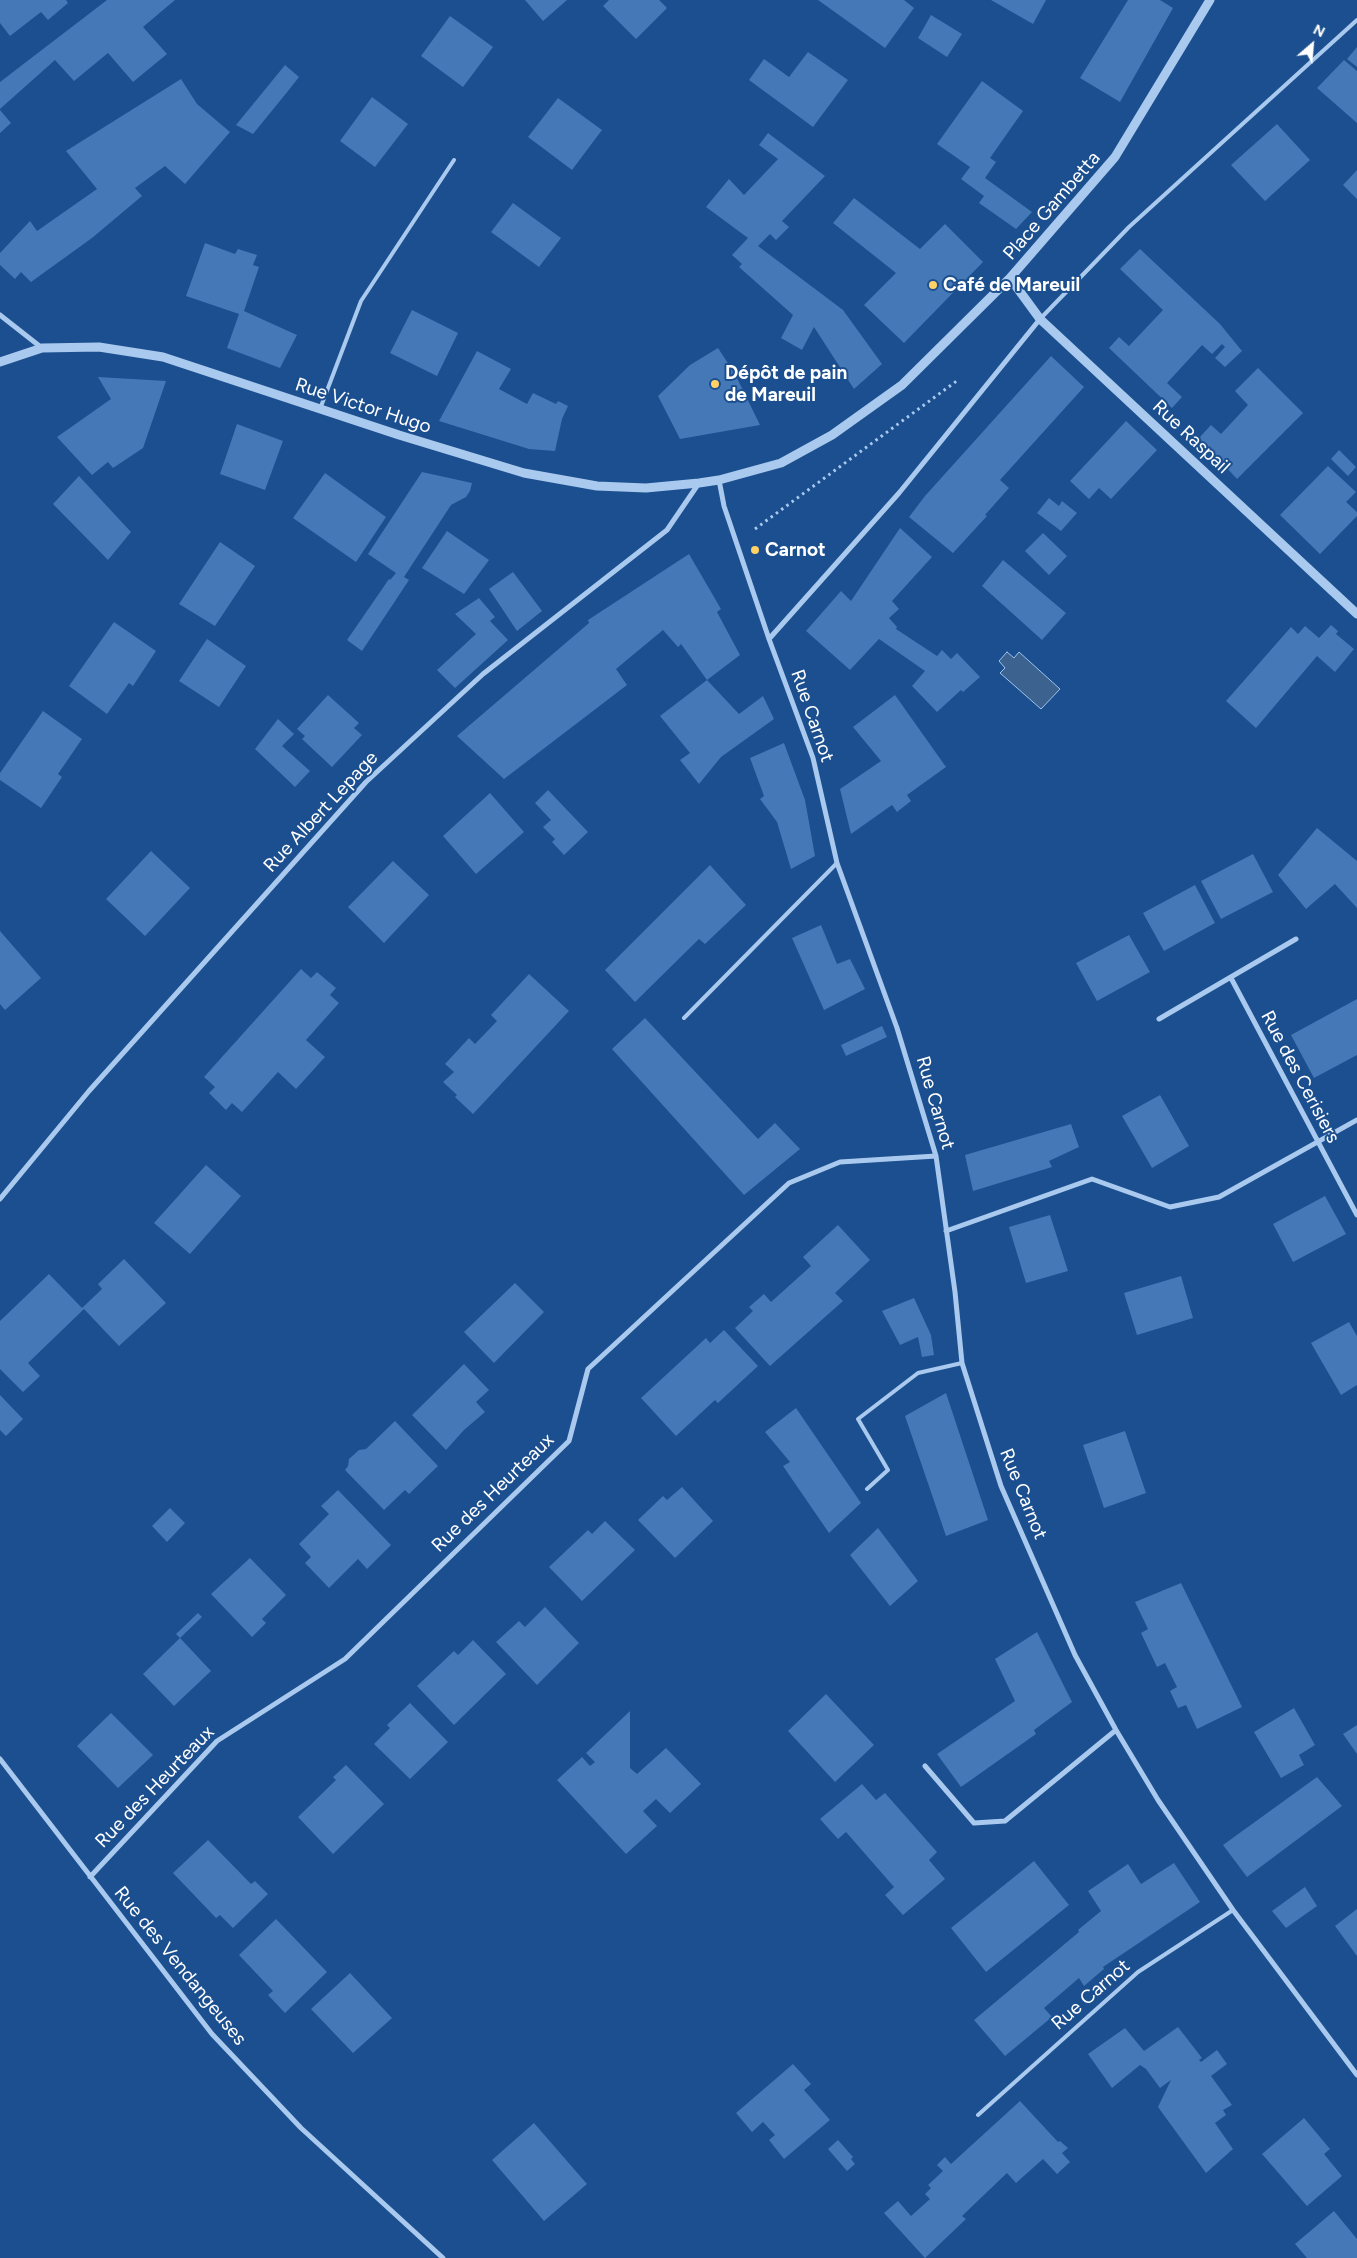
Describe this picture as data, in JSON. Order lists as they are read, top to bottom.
{
  "streets": {
    "street": [
      "Place Gambetta",
      "Rue Victor Hugo",
      "Rue Raspail",
      "Rue Carnot",
      "Rue Albert Lepage",
      "Rue des Cerisiers",
      "Rue des Heurteaux",
      "Rue des Vendangeuses"
    ]
  },
  "crossings": [
    ["Place Gambetta", "Rue Victor Hugo"],
    ["Place Gambetta", "Rue Raspail"],
    ["Place Gambetta", "Rue Carnot"],
    ["Rue Victor Hugo", "Rue Carnot"],
    ["Rue Victor Hugo", "Rue Albert Lepage"],
    ["Rue Carnot", "Rue des Heurteaux"],
    ["Rue des Heurteaux", "Rue des Vendangeuses"]
  ],
  "places": ["Café de Mareuil", "Dépôt de pain de Mareuil", "Carnot"],
  "north": "top right"
}
